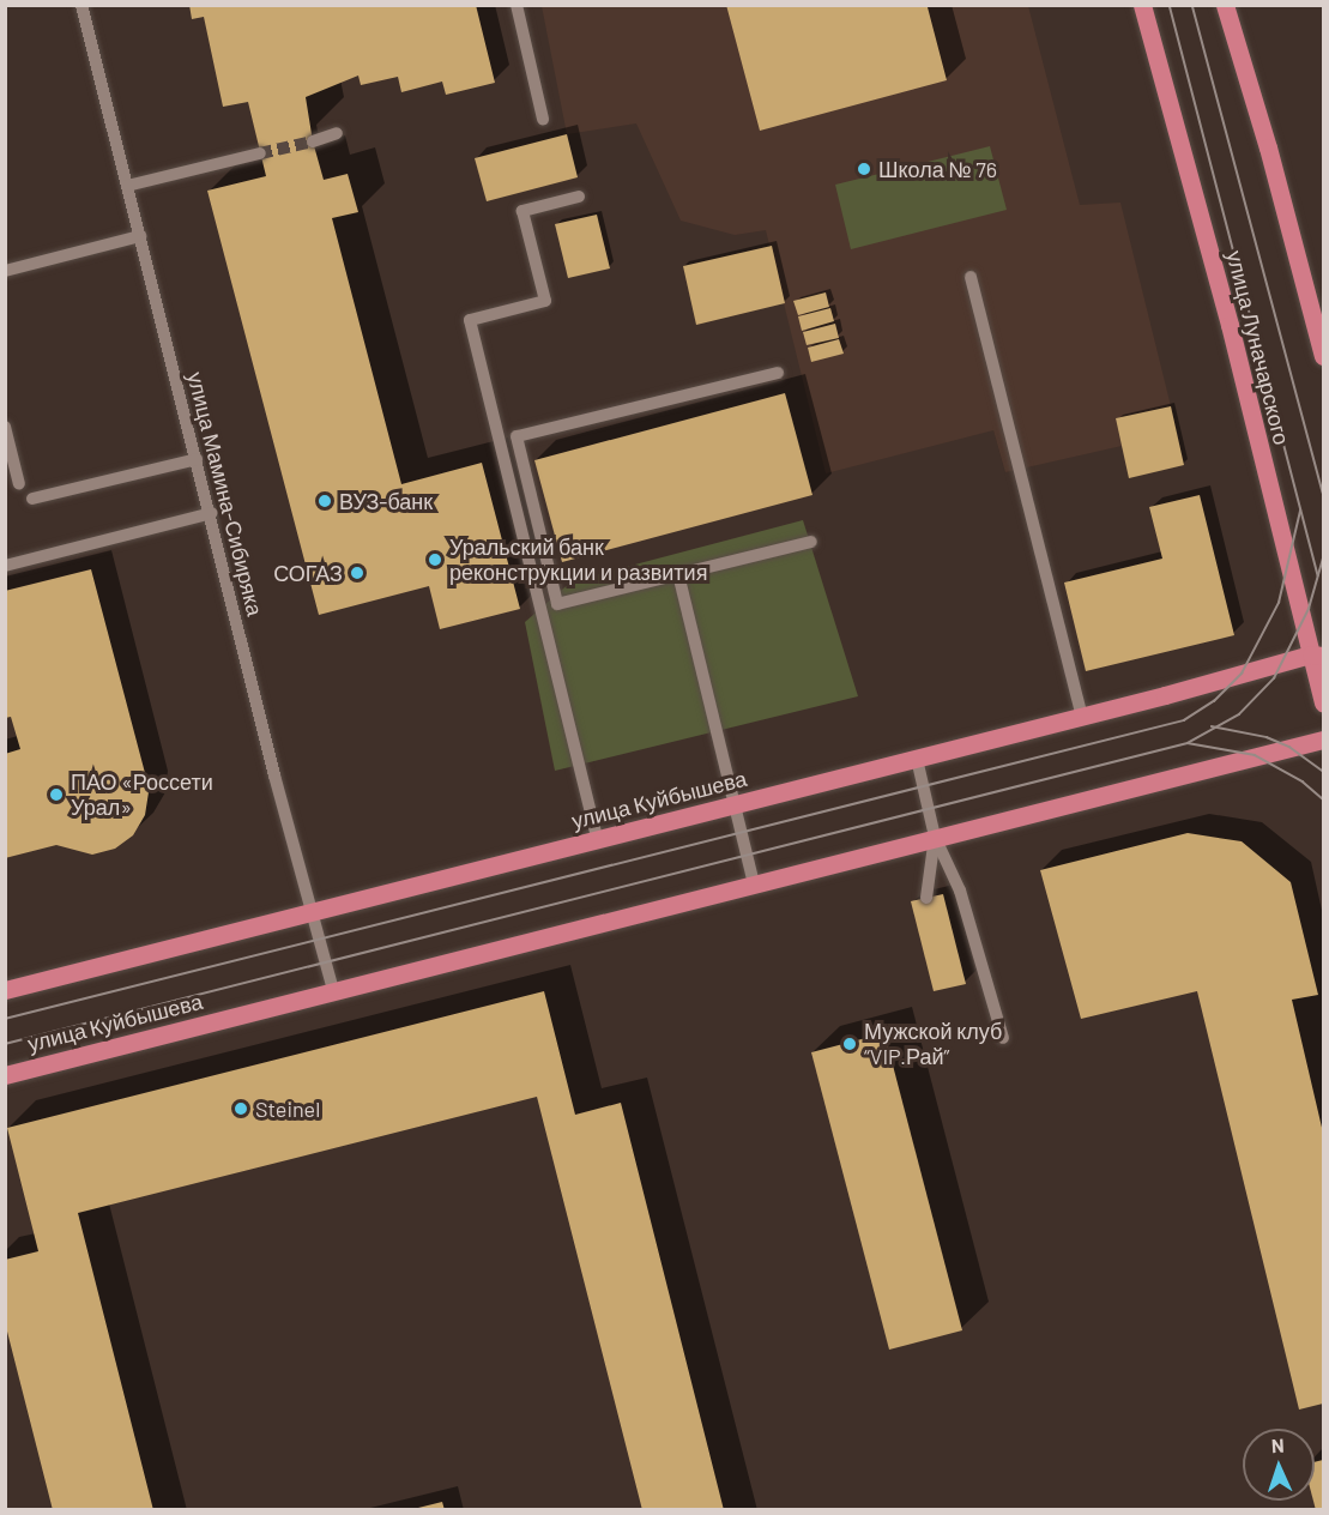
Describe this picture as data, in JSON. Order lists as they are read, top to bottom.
{
  "streets": {
    "main road": ["улица Луначарского", "улица Куйбышева"],
    "street": ["улица Мамина-Сибиряка"]
  },
  "crossings": [
    ["улица Луначарского", "улица Куйбышева"],
    ["улица Мамина-Сибиряка", "улица Куйбышева"]
  ],
  "places": [
    "Школа № 76",
    "ВУЗ-банк",
    "Уральский банк реконструкции и развития",
    "СОГАЗ",
    "ПАО «Россети Урал»",
    "Мужской клуб “VIP.Рай”",
    "Steinel"
  ],
  "north": "top"
}
